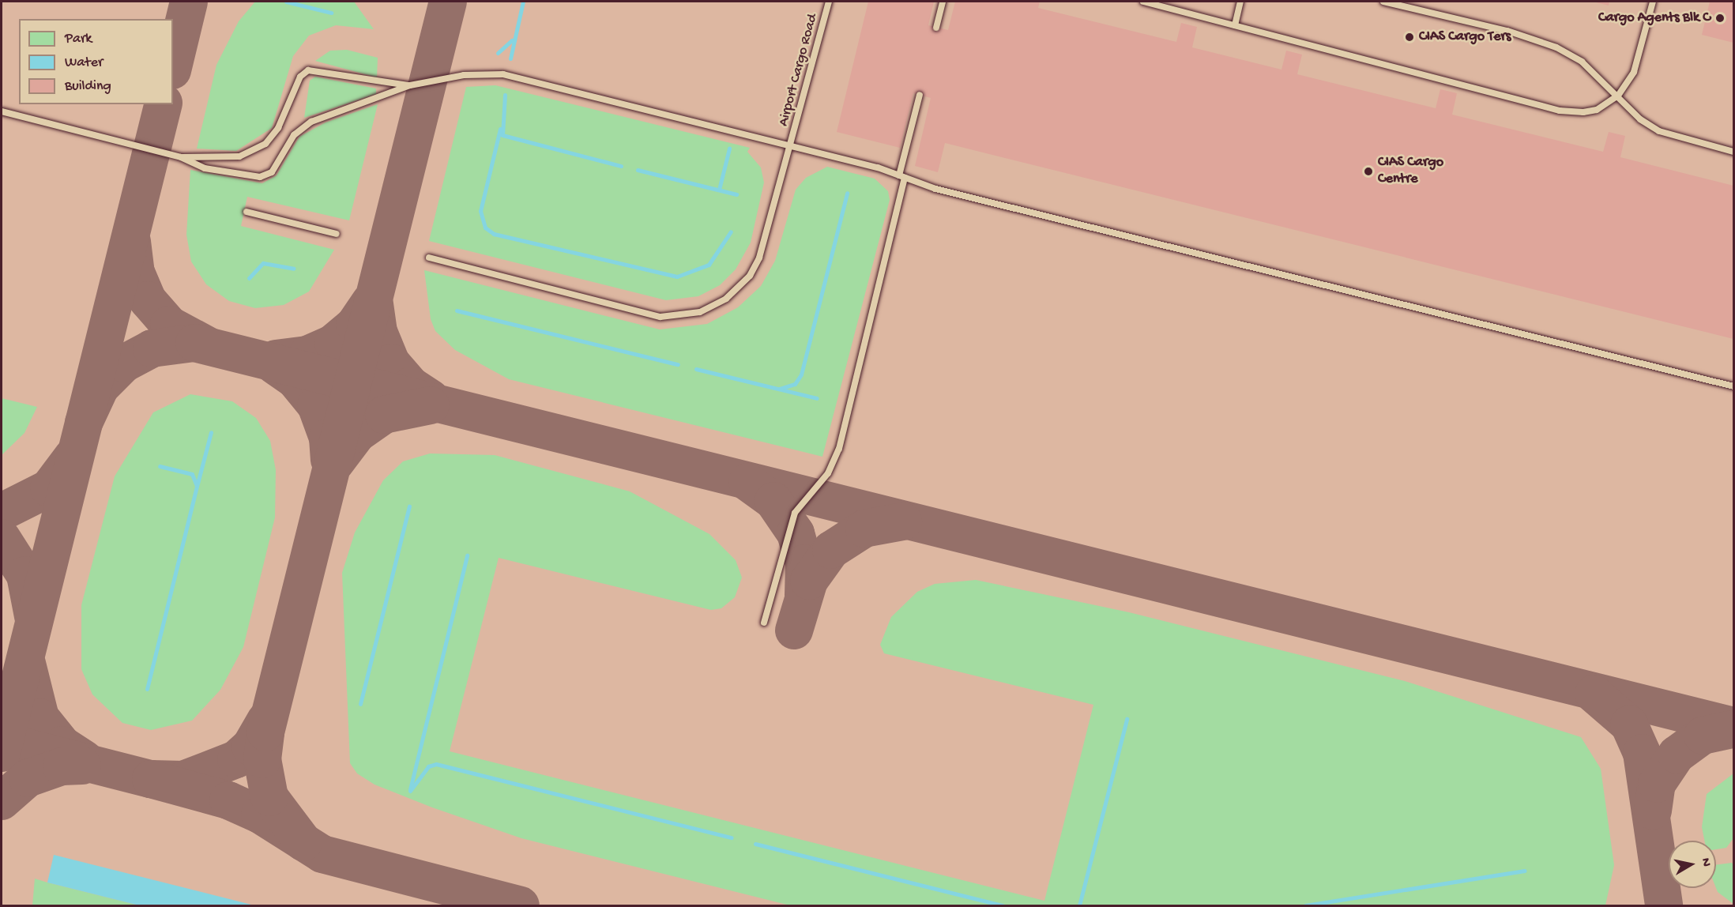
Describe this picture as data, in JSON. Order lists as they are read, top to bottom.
{
  "streets": {
    "lane": ["Airport Cargo Road"]
  },
  "places": ["Cargo Agents Blk C", "CIAS Cargo Ters", "CIAS Cargo Centre"],
  "legend": ["Park", "Water", "Building"],
  "north": "right"
}
